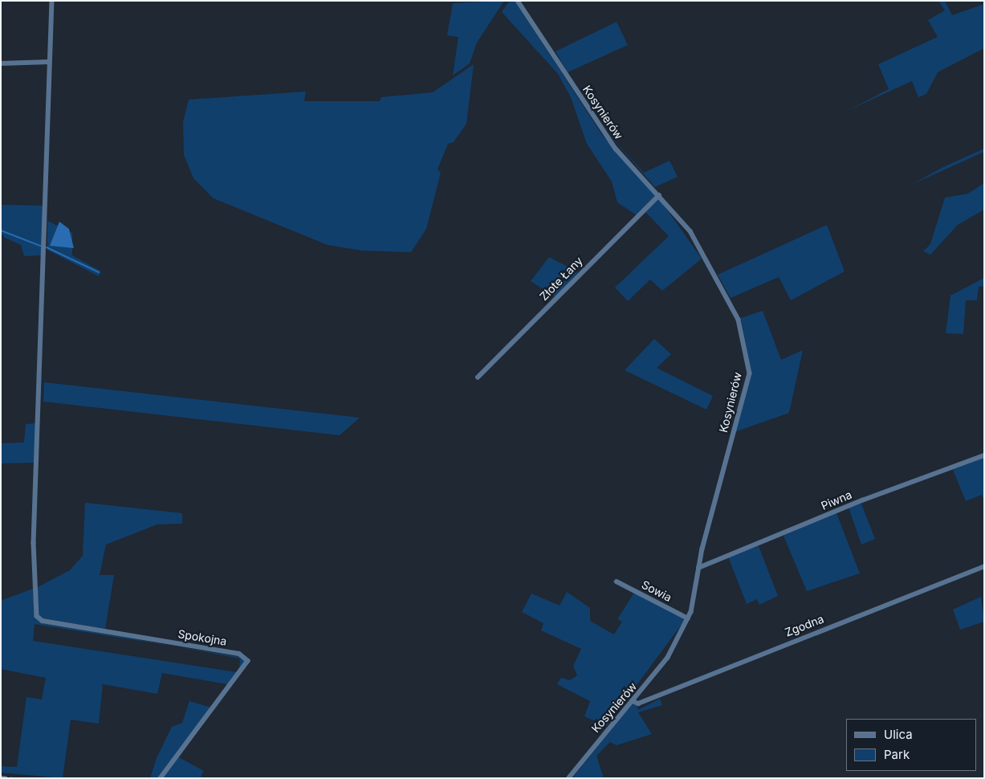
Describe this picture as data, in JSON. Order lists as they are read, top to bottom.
{
  "streets": {
    "street": [
      "Kosynierów",
      "Złote Łany",
      "Piwna",
      "Sowia",
      "Zgodna",
      "Spokojna"
    ]
  },
  "crossings": [
    ["Kosynierów", "Złote Łany"],
    ["Kosynierów", "Piwna"],
    ["Kosynierów", "Sowia"],
    ["Kosynierów", "Zgodna"]
  ],
  "legend": ["Ulica", "Park"]
}
